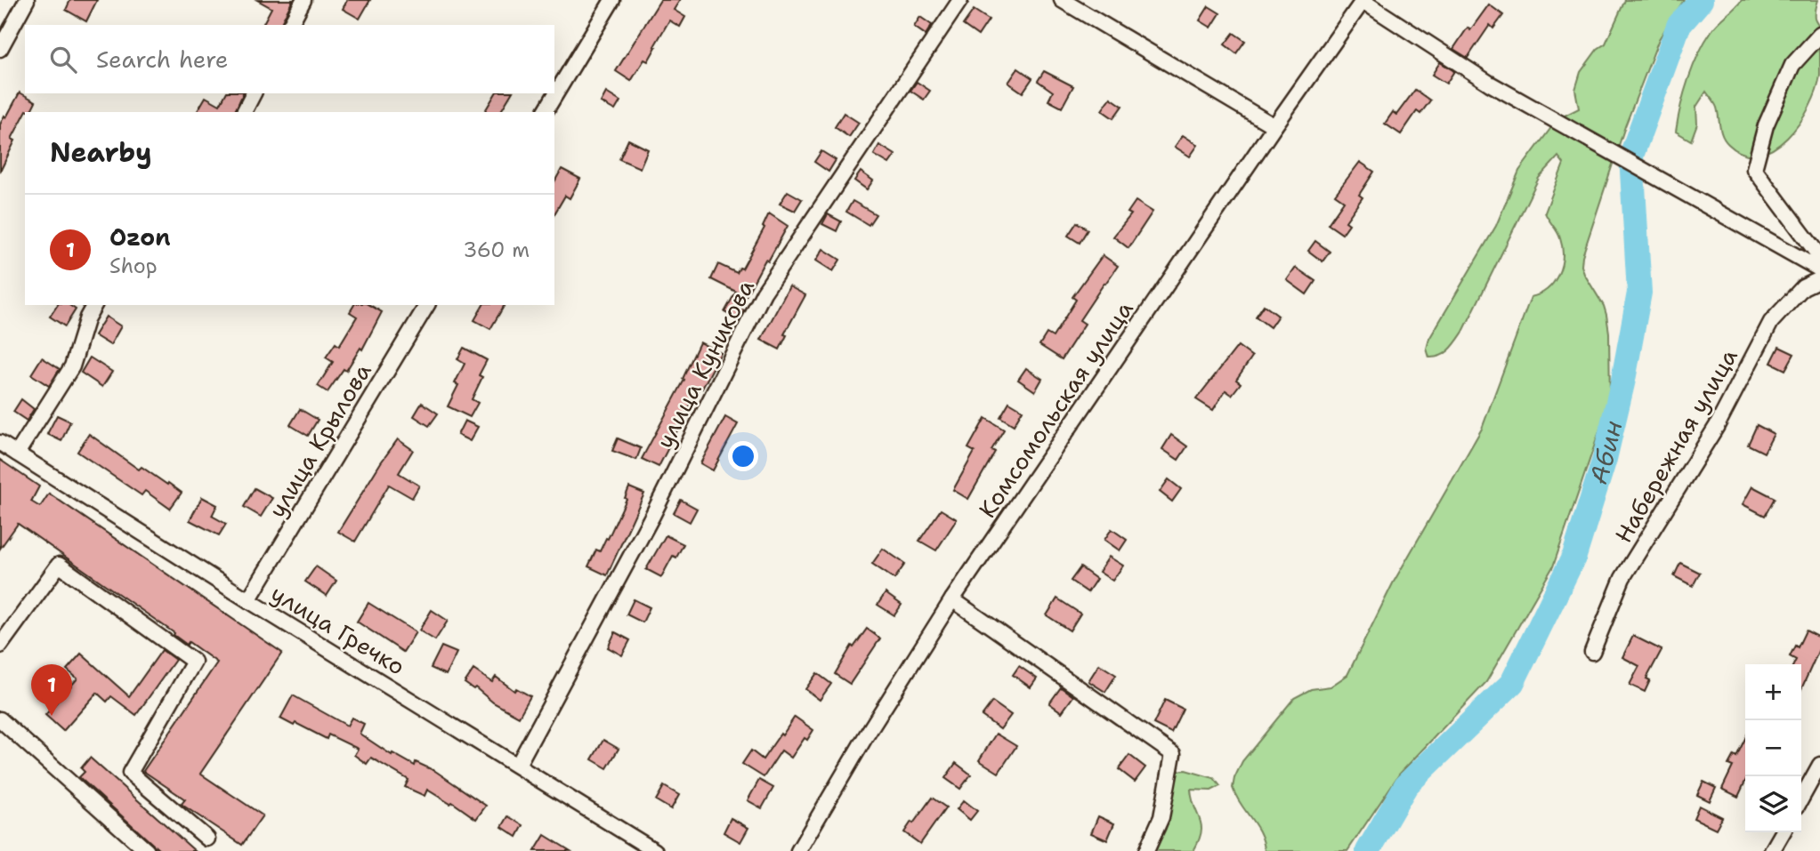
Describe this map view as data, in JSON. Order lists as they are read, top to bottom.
{
  "streets": {
    "street": [
      "улица Куникова",
      "Комсомольская улица",
      "улица Крылова",
      "Набережная улица",
      "улица Гречко"
    ]
  },
  "crossings": [
    ["улица Куникова", "улица Гречко"],
    ["улица Крылова", "улица Гречко"]
  ],
  "water": ["Абин"],
  "page": {
    "search": "Search here",
    "heading": "Nearby",
    "list": [
      {
        "mark": "1",
        "name": "Ozon",
        "note": "Shop",
        "value": "360 m"
      }
    ],
    "map_buttons": ["+", "−"],
    "pins": "1"
  }
}
